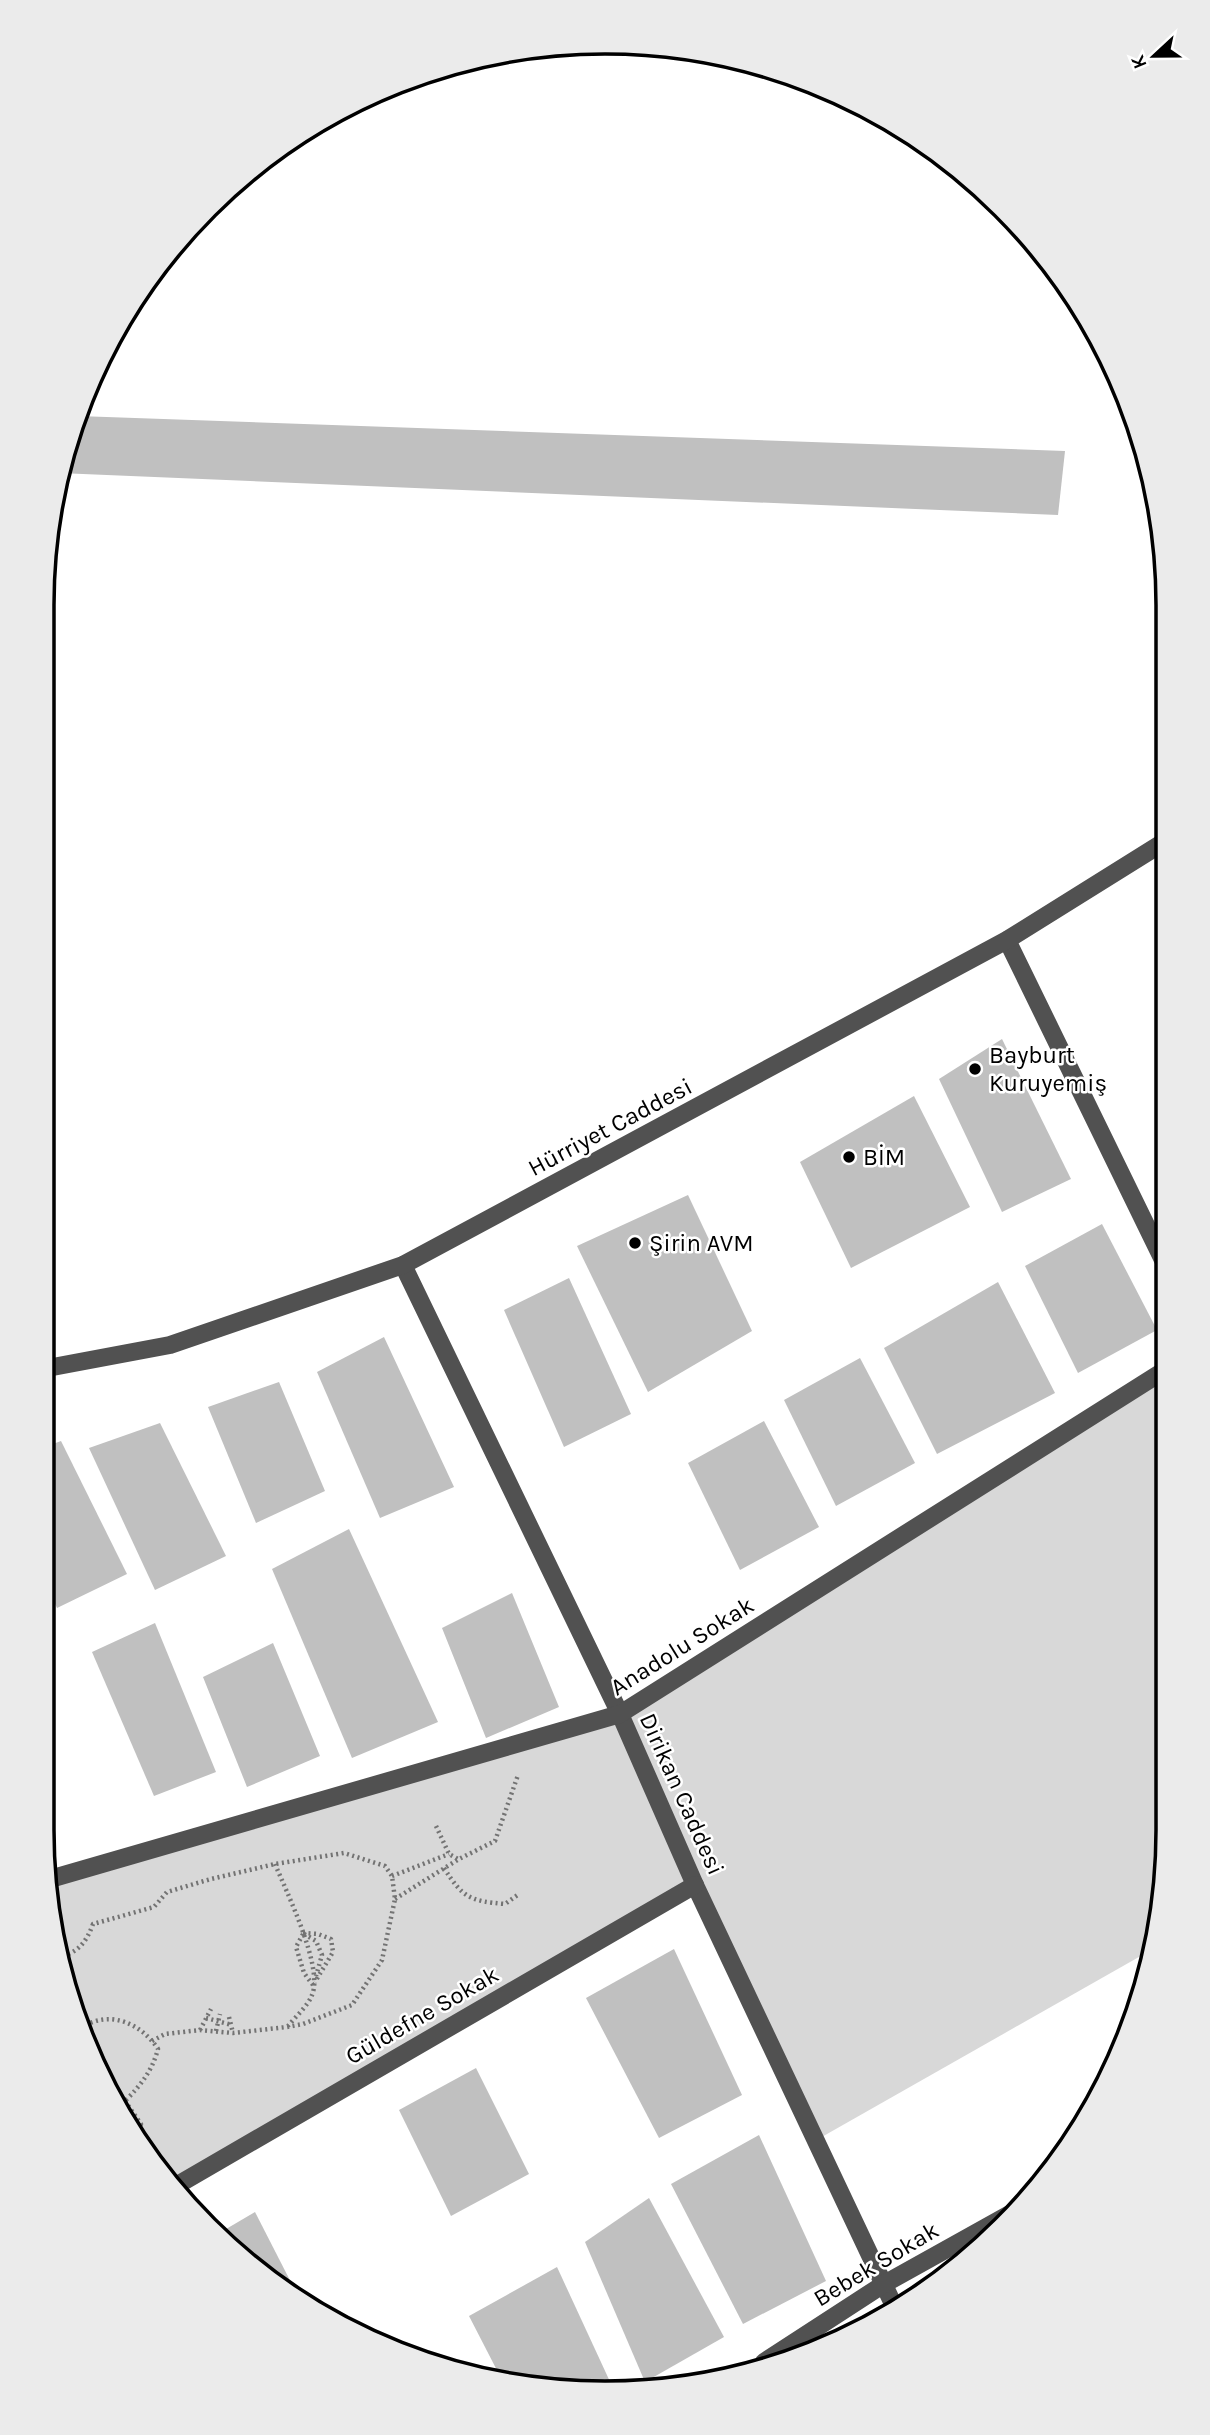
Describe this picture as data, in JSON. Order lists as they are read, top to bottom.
{
  "streets": {
    "street": [
      "Hürriyet Caddesi",
      "Anadolu Sokak",
      "Dirikan Caddesi",
      "Güldefne Sokak",
      "Bebek Sokak"
    ]
  },
  "crossings": [
    ["Hürriyet Caddesi", "Dirikan Caddesi"],
    ["Anadolu Sokak", "Dirikan Caddesi"],
    ["Dirikan Caddesi", "Güldefne Sokak"],
    ["Dirikan Caddesi", "Bebek Sokak"]
  ],
  "places": ["Bayburt Kuruyemiş", "BİM", "Şirin AVM"],
  "north": "left"
}
